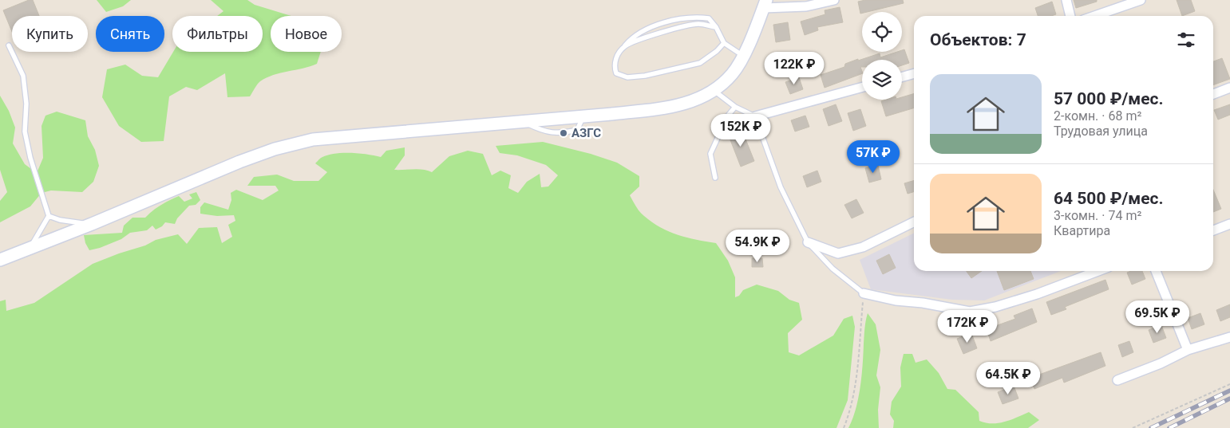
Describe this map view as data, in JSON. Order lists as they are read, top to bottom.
{
  "places": ["АЗГС"],
  "page": {
    "chip": [
      "Купить",
      "Снять",
      "Фильтры",
      "Новое"
    ],
    "heading": "Объектов: 7",
    "price": [
      "122K ₽",
      "152K ₽",
      "57K ₽",
      "54.9K ₽",
      "69.5K ₽",
      "172K ₽",
      "64.5K ₽"
    ],
    "list": [
      {
        "name": "57 000 ₽/мес.",
        "note": "2-комн. · 68 m² · Трудовая улица"
      },
      {
        "name": "64 500 ₽/мес.",
        "note": "3-комн. · 74 m² · Квартира"
      }
    ]
  }
}
